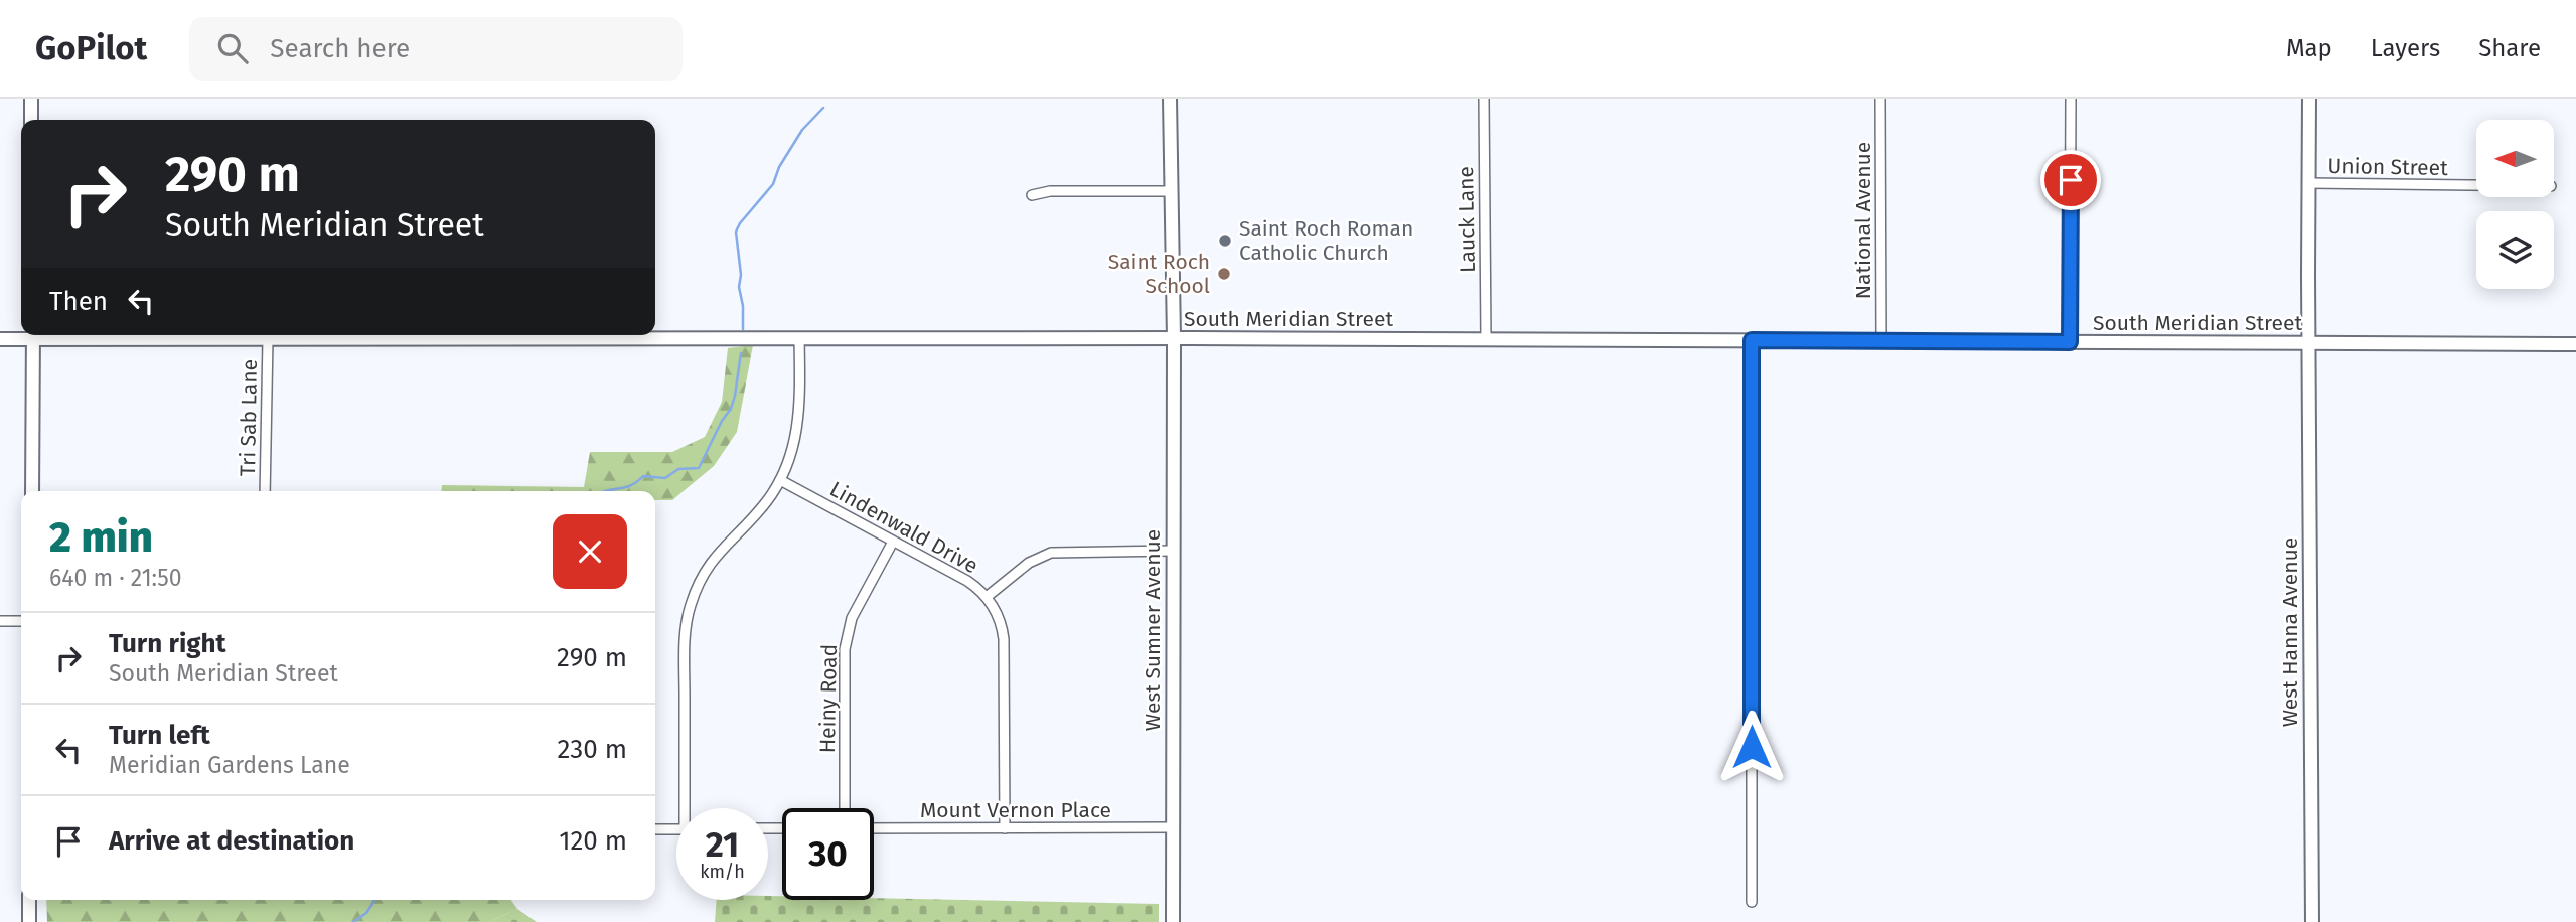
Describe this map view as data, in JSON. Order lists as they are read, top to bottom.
{
  "streets": {
    "main road": ["South Meridian Street", "West Sumner Avenue", "West Hanna Avenue"],
    "street": [
      "Union Street",
      "Lauck Lane",
      "National Avenue",
      "Tri Sab Lane",
      "Lindenwald Drive",
      "Heiny Road",
      "Mount Vernon Place"
    ]
  },
  "crossings": [
    ["Union Street", "West Hanna Avenue"],
    ["Lauck Lane", "South Meridian Street"],
    ["National Avenue", "South Meridian Street"],
    ["South Meridian Street", "Tri Sab Lane"],
    ["South Meridian Street", "West Sumner Avenue"],
    ["South Meridian Street", "West Hanna Avenue"],
    ["Lindenwald Drive", "Heiny Road"],
    ["Lindenwald Drive", "Mount Vernon Place"],
    ["West Sumner Avenue", "Mount Vernon Place"]
  ],
  "places": ["Saint Roch Roman Catholic Church", "Saint Roch School"],
  "north": "left",
  "page": {
    "header": "GoPilot",
    "search": "Search here",
    "nav": ["Map", "Layers", "Share"],
    "turn": ["290 m", "South Meridian Street"],
    "then": "Then",
    "heading": ["2 min", "640 m · 21:50"],
    "list": [
      {
        "name": "Turn right",
        "note": "South Meridian Street",
        "value": "290 m"
      },
      {
        "name": "Turn left",
        "note": "Meridian Gardens Lane",
        "value": "230 m"
      },
      {
        "name": "Arrive at destination",
        "value": "120 m"
      }
    ],
    "speed": "21 km/h",
    "limit": "30"
  }
}
